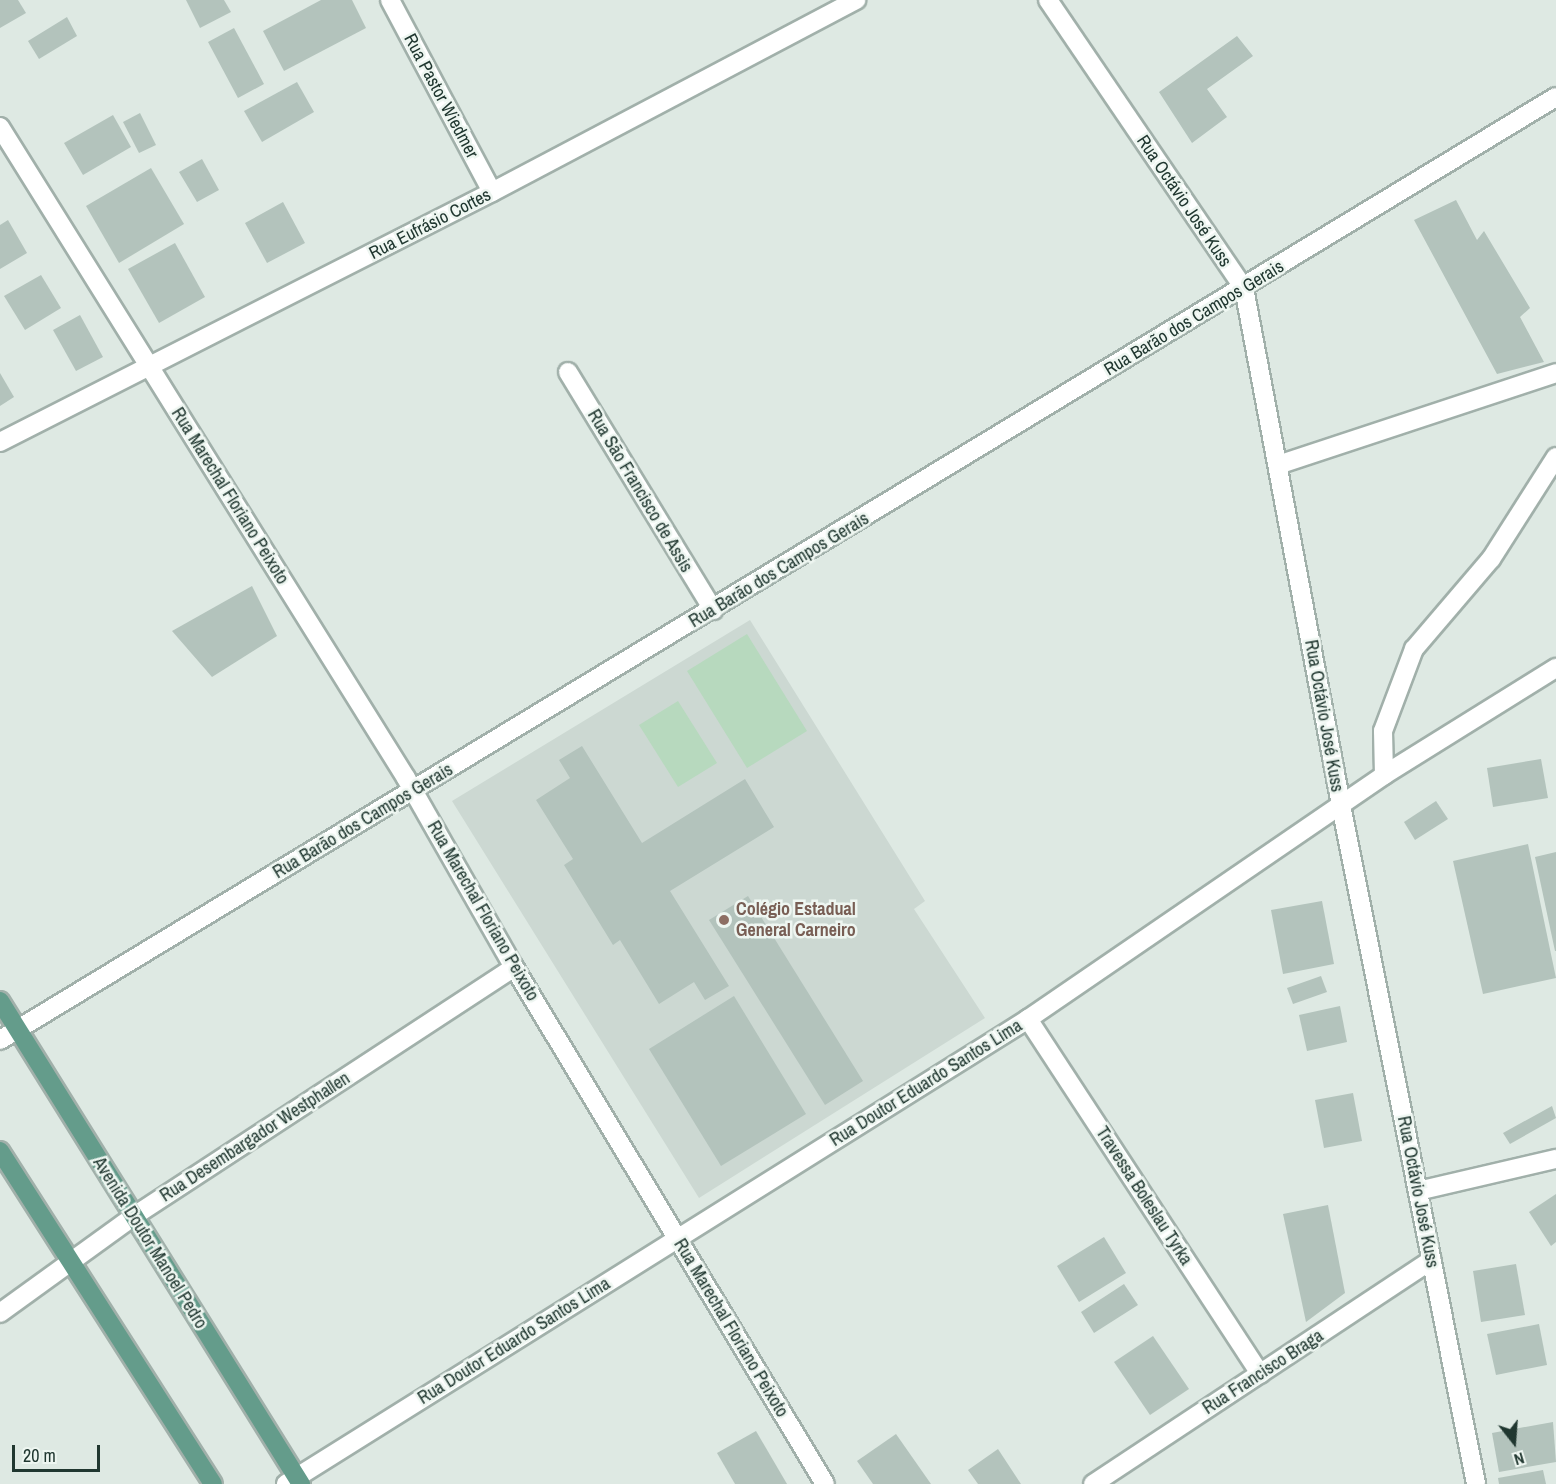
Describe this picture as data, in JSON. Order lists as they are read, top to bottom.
{
  "streets": {
    "main road": ["Avenida Doutor Manoel Pedro"],
    "street": [
      "Rua Pastor Wiedmer",
      "Rua Octávio José Kuss",
      "Rua Eufrásio Cortes",
      "Rua Barão dos Campos Gerais",
      "Rua São Francisco de Assis",
      "Rua Marechal Floriano Peixoto",
      "Rua Doutor Eduardo Santos Lima",
      "Rua Desembargador Westphallen",
      "Travessa Boleslau Tyrka",
      "Rua Francisco Braga"
    ]
  },
  "crossings": [
    ["Rua Pastor Wiedmer", "Rua Eufrásio Cortes"],
    ["Rua Octávio José Kuss", "Rua Barão dos Campos Gerais"],
    ["Rua Octávio José Kuss", "Rua Doutor Eduardo Santos Lima"],
    ["Rua Octávio José Kuss", "Rua Francisco Braga"],
    ["Rua Eufrásio Cortes", "Rua Marechal Floriano Peixoto"],
    ["Rua Barão dos Campos Gerais", "Rua São Francisco de Assis"],
    ["Rua Barão dos Campos Gerais", "Rua Marechal Floriano Peixoto"],
    ["Rua Barão dos Campos Gerais", "Avenida Doutor Manoel Pedro"],
    ["Rua Marechal Floriano Peixoto", "Rua Doutor Eduardo Santos Lima"],
    ["Rua Marechal Floriano Peixoto", "Rua Desembargador Westphallen"],
    ["Rua Doutor Eduardo Santos Lima", "Travessa Boleslau Tyrka"],
    ["Rua Doutor Eduardo Santos Lima", "Avenida Doutor Manoel Pedro"],
    ["Rua Desembargador Westphallen", "Avenida Doutor Manoel Pedro"],
    ["Travessa Boleslau Tyrka", "Rua Francisco Braga"]
  ],
  "places": ["Colégio Estadual General Carneiro"],
  "scale_bar": "20 m",
  "north": "bottom"
}
